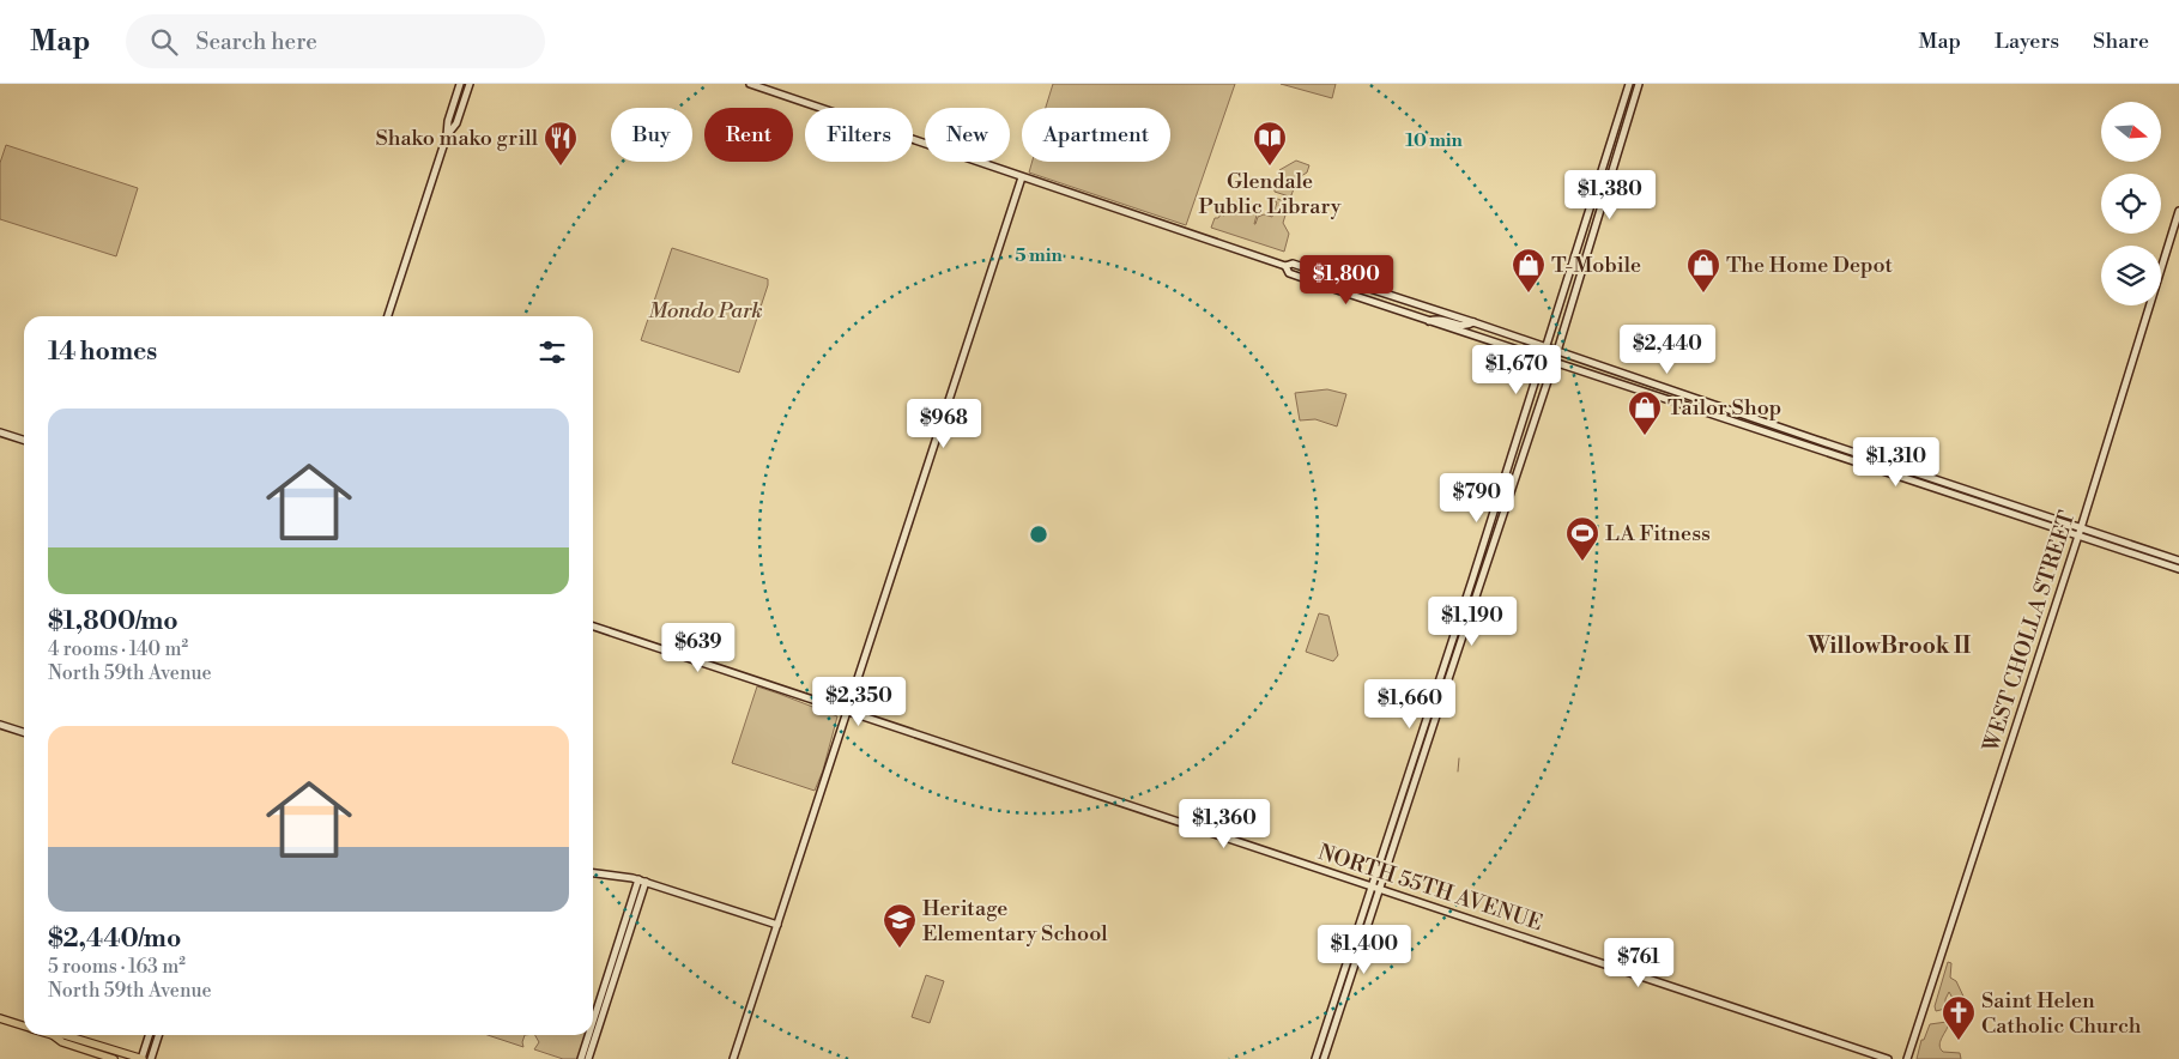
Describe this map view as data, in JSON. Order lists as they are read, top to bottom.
{
  "streets": {
    "main road": ["WEST CHOLLA STREET", "NORTH 55TH AVENUE"]
  },
  "districts": ["WillowBrook II"],
  "parks": ["Mondo Park"],
  "places": {
    "restaurant": ["Shako mako grill"],
    "library": ["Glendale Public Library"],
    "shop": ["T-Mobile", "The Home Depot", "Tailor Shop"],
    "sports": ["LA Fitness"],
    "school or university": ["Heritage Elementary School"],
    "church": ["Saint Helen Catholic Church"]
  },
  "north": "right",
  "page": {
    "header": "Map",
    "search": "Search here",
    "nav": ["Map", "Layers", "Share"],
    "chip": [
      "Buy",
      "Rent",
      "Filters",
      "New",
      "Apartment"
    ],
    "price": [
      "$1,380",
      "$1,800",
      "$2,440",
      "$1,670",
      "$968",
      "$1,310",
      "$790",
      "$1,190",
      "$639",
      "$2,350",
      "$1,660",
      "$1,360",
      "$1,400",
      "$761"
    ],
    "heading": "14 homes",
    "list": [
      {
        "name": "$1,800/mo",
        "note": "4 rooms · 140 m² · North 59th Avenue"
      },
      {
        "name": "$2,440/mo",
        "note": "5 rooms · 163 m² · North 59th Avenue"
      }
    ]
  },
  "rings": ["10 min", "5 min"]
}
